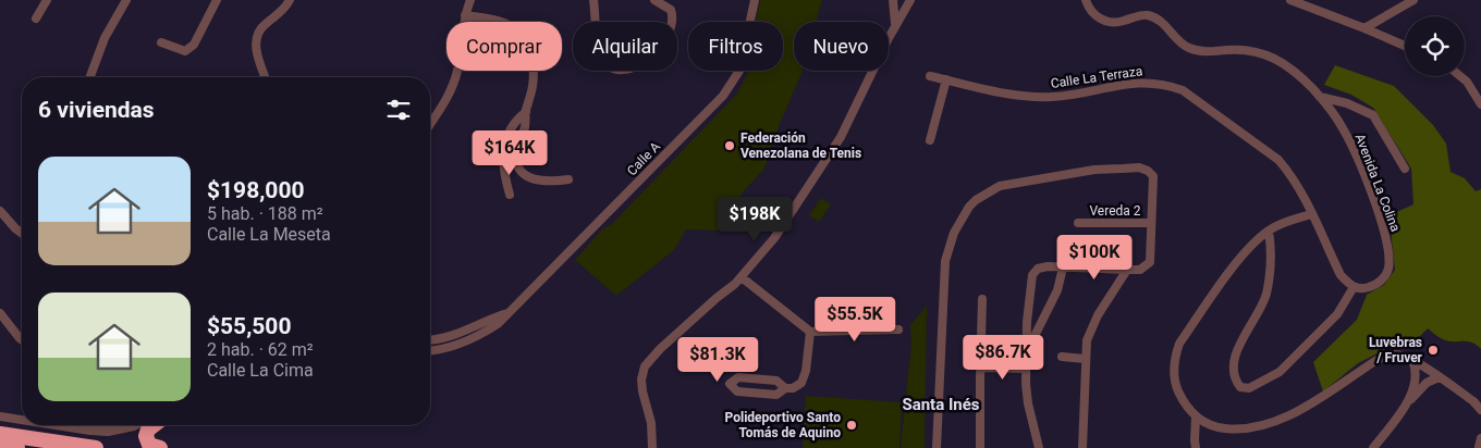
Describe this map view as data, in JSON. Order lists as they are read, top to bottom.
{
  "streets": {
    "street": [
      "Calle La Terraza",
      "Calle A",
      "Avenida La Colina",
      "Vereda 2"
    ]
  },
  "districts": ["Santa Inés"],
  "places": ["Federación Venezolana de Tenis", "Luvebras / Fruver", "Polideportivo Santo Tomás de Aquino"],
  "page": {
    "chip": [
      "Comprar",
      "Alquilar",
      "Filtros",
      "Nuevo"
    ],
    "heading": "6 viviendas",
    "price": [
      "$164K",
      "$198K",
      "$100K",
      "$55.5K",
      "$86.7K",
      "$81.3K"
    ],
    "list": [
      {
        "name": "$198,000",
        "note": "5 hab. · 188 m² · Calle La Meseta"
      },
      {
        "name": "$55,500",
        "note": "2 hab. · 62 m² · Calle La Cima"
      }
    ]
  }
}
